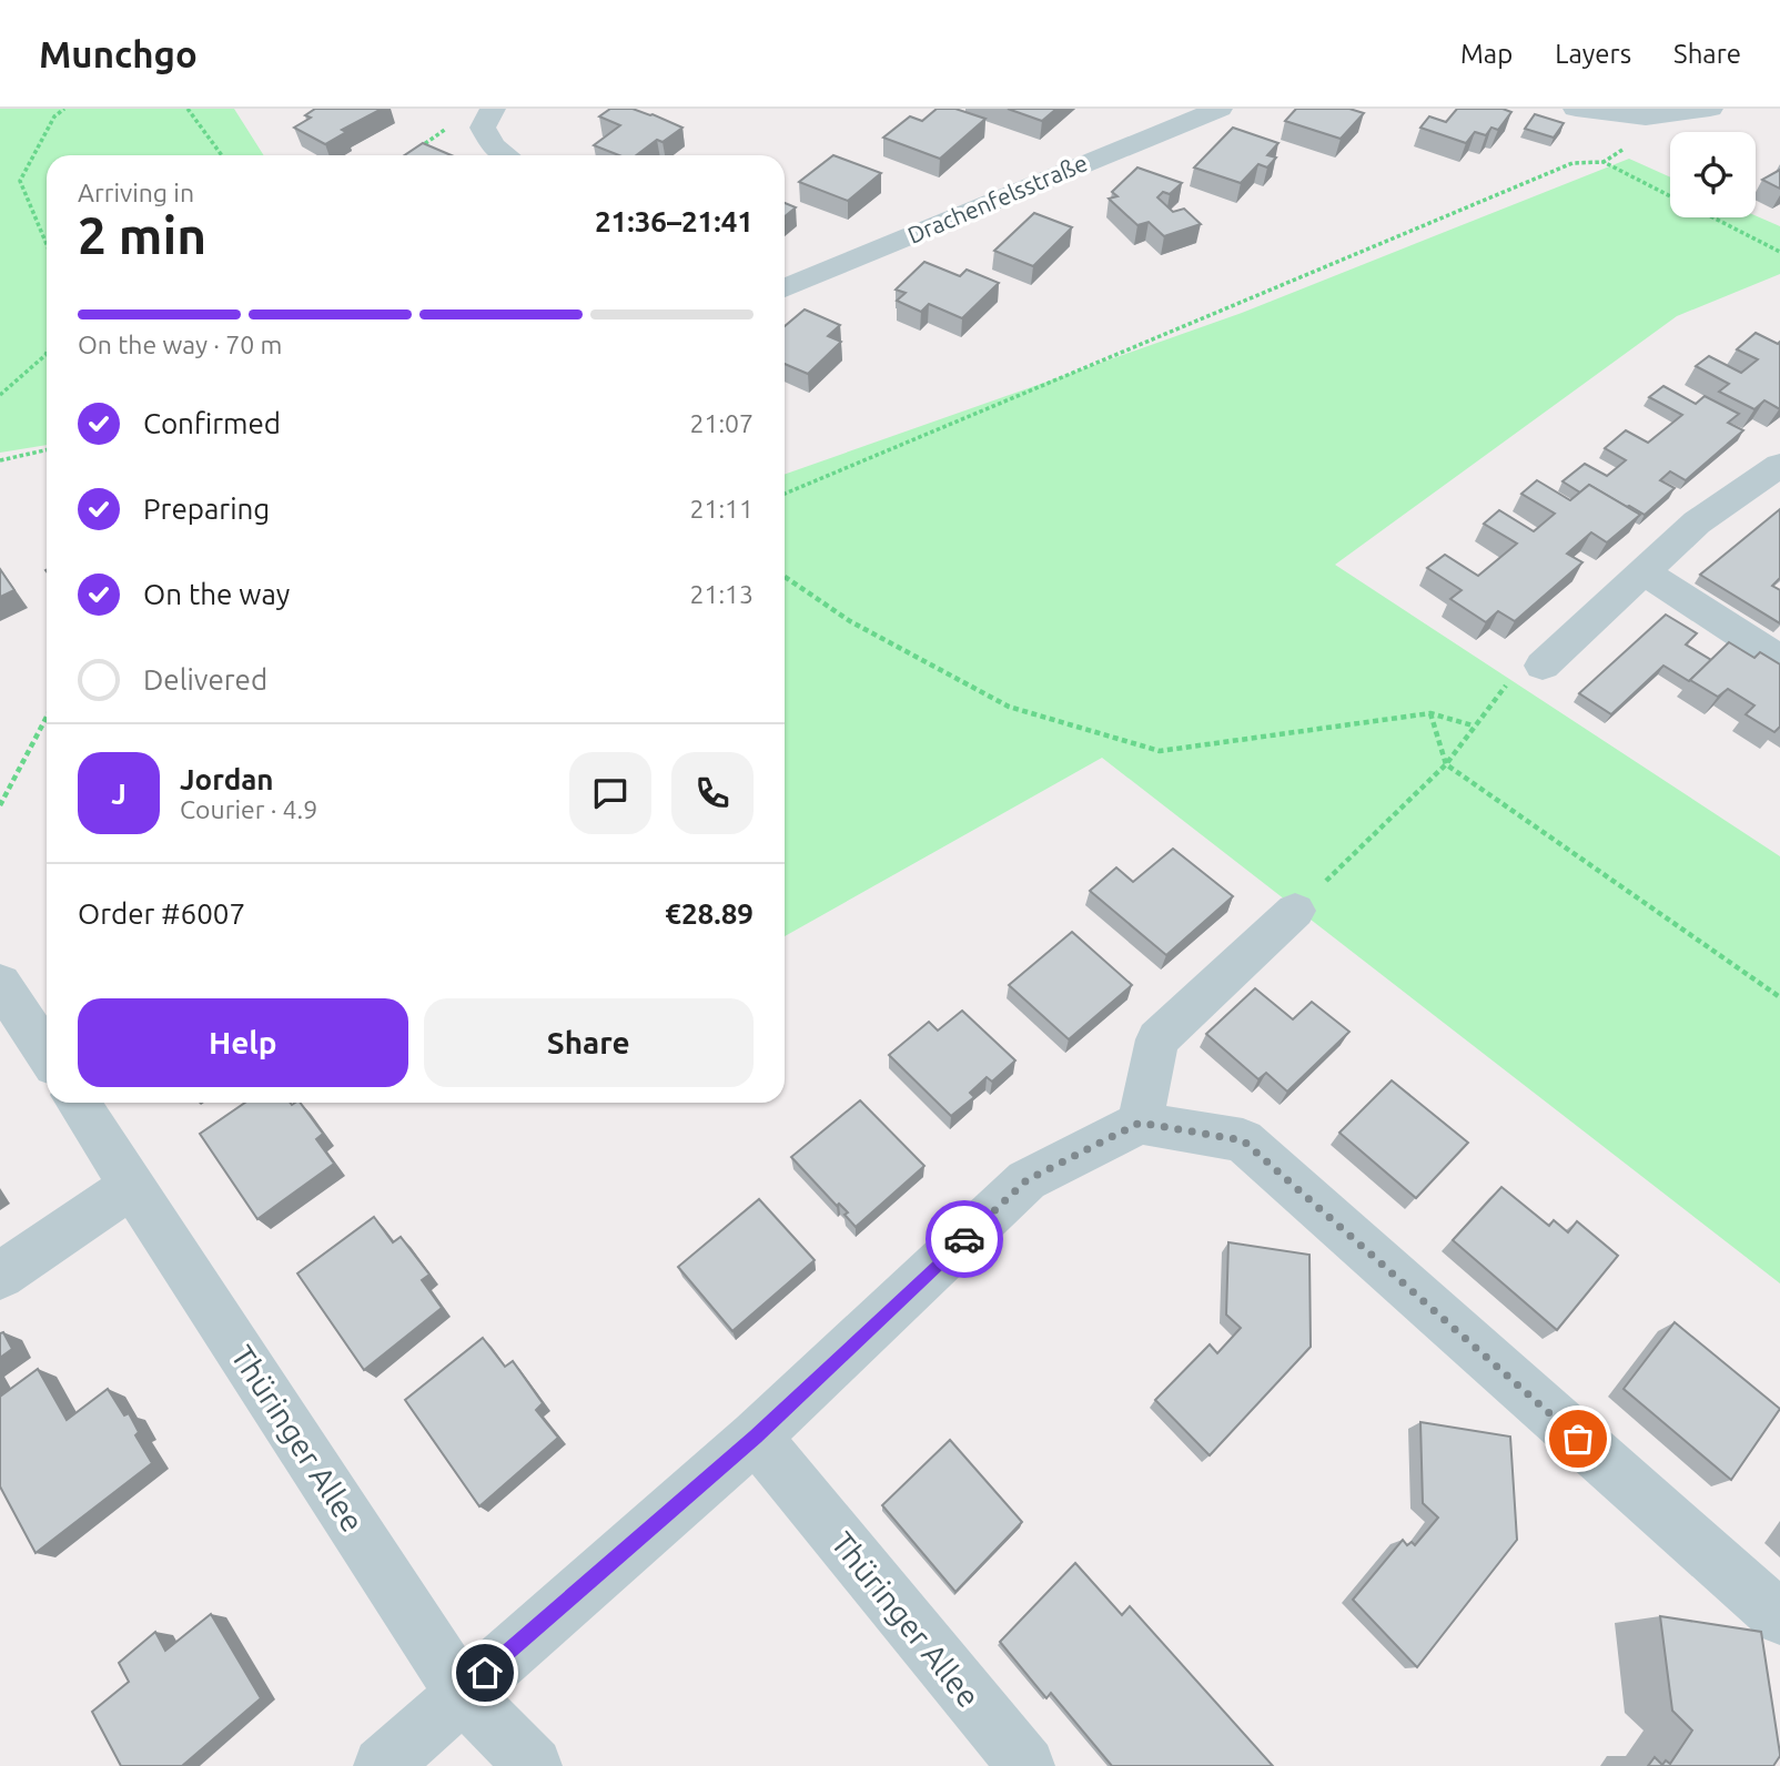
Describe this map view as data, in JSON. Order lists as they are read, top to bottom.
{
  "streets": {
    "street": ["Drachenfelsstraße", "Thüringer Allee"]
  },
  "page": {
    "header": "Munchgo",
    "nav": ["Map", "Layers", "Share"],
    "heading": ["2 min", "Arriving in", "21:36–21:41"],
    "panel": [
      "Jordan",
      "Courier · 4.9",
      "Order #6007",
      "€28.89"
    ],
    "bar": "On the way · 70 m",
    "list": [
      ["Confirmed", "21:07"],
      ["Preparing", "21:11"],
      ["On the way", "21:13"],
      "Delivered"
    ],
    "round": "J",
    "buttons": ["Help", "Share"]
  }
}
